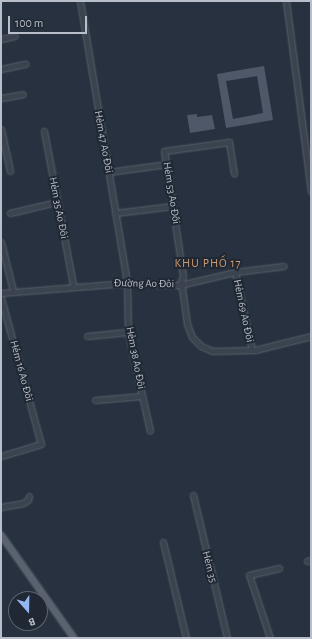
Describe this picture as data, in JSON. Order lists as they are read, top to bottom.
{
  "streets": {
    "street": [
      "Hẻm 47 Ao Đôi",
      "Hẻm 53 Ao Đôi",
      "Hẻm 35 Ao Đôi",
      "Đường Ao Đôi",
      "Hẻm 69 Ao Đôi",
      "Hẻm 38 Ao Đôi",
      "Hẻm 16 Ao Đôi",
      "Hẻm 35"
    ]
  },
  "crossings": [
    ["Hẻm 47 Ao Đôi", "Đường Ao Đôi"],
    ["Hẻm 47 Ao Đôi", "Hẻm 38 Ao Đôi"],
    ["Hẻm 53 Ao Đôi", "Đường Ao Đôi"],
    ["Hẻm 35 Ao Đôi", "Đường Ao Đôi"],
    ["Đường Ao Đôi", "Hẻm 69 Ao Đôi"],
    ["Đường Ao Đôi", "Hẻm 38 Ao Đôi"]
  ],
  "districts": ["KHU PHỐ 17"],
  "scale_bar": "100 m",
  "north": "bottom"
}
